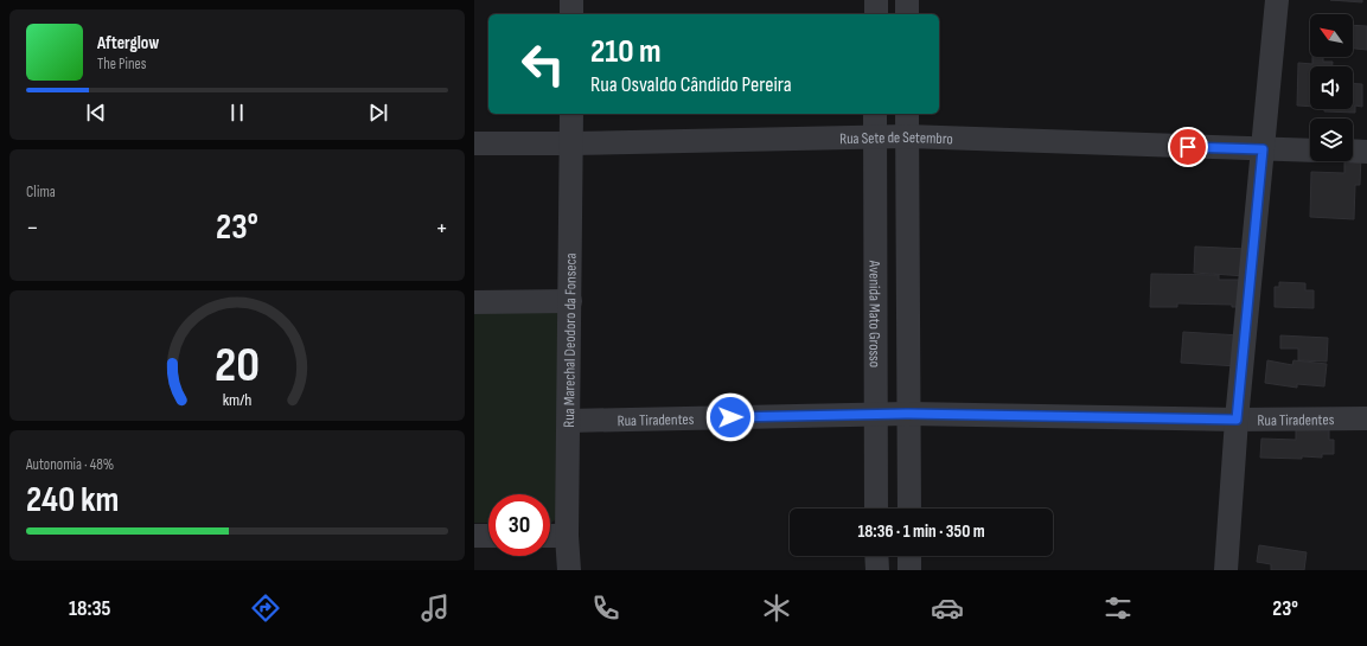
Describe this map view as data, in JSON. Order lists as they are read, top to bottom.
{
  "streets": {
    "street": [
      "Rua Sete de Setembro",
      "Avenida Mato Grosso",
      "Rua Marechal Deodoro da Fonseca",
      "Rua Tiradentes"
    ]
  },
  "crossings": [
    ["Rua Sete de Setembro", "Avenida Mato Grosso"],
    ["Rua Sete de Setembro", "Rua Marechal Deodoro da Fonseca"],
    ["Avenida Mato Grosso", "Rua Tiradentes"],
    ["Rua Marechal Deodoro da Fonseca", "Rua Tiradentes"]
  ],
  "north": "top left",
  "page": {
    "turn": ["210 m", "Rua Osvaldo Cândido Pereira"],
    "song": ["Afterglow", "The Pines"],
    "tile": [
      "Clima",
      ["Autonomia · 48%", "240 km"]
    ],
    "heat": ["−", "23°", "+"],
    "limit": "30",
    "trip": "18:36 · 1 min · 350 m",
    "tabs": ["18:35", "23°"],
    "gauge": ["20", "km/h"]
  }
}
